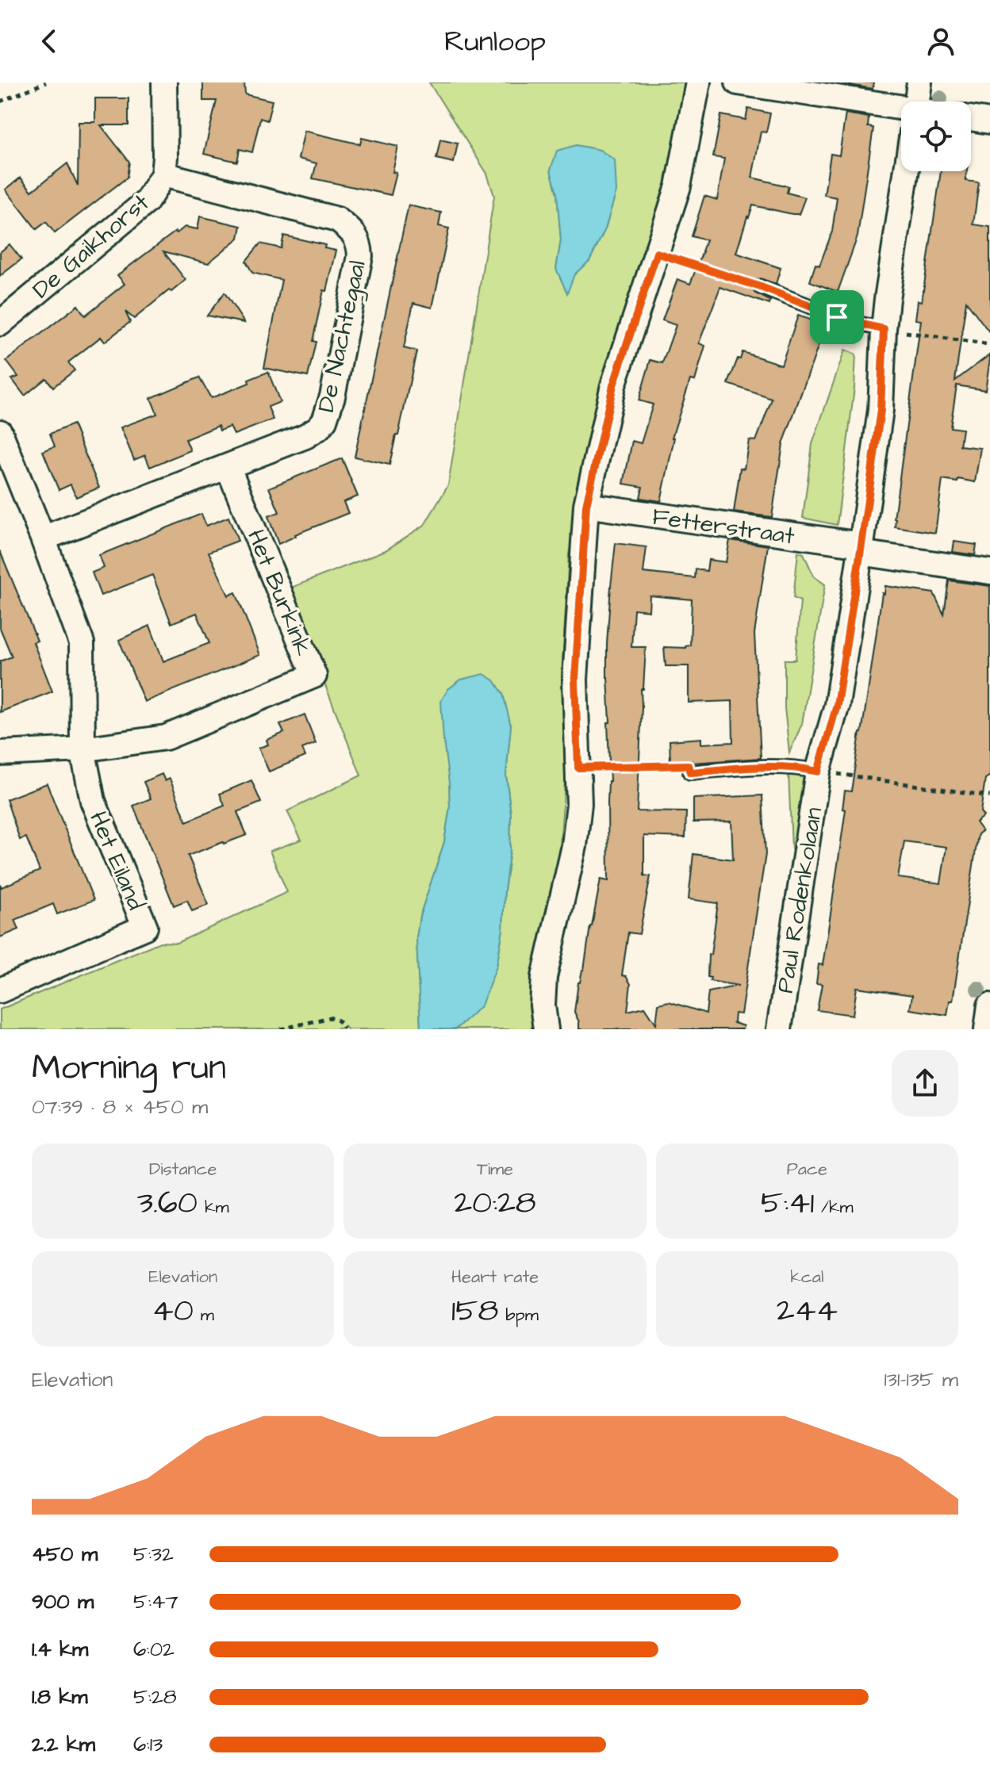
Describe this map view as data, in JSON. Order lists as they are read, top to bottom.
{
  "streets": {
    "street": [
      "De Gaikhorst",
      "De Nachtegaal",
      "Fetterstraat",
      "Het Burkink",
      "Het Eiland",
      "Paul Rodenkolaan"
    ]
  },
  "crossings": [
    ["De Gaikhorst", "De Nachtegaal"],
    ["De Nachtegaal", "Het Burkink"],
    ["Fetterstraat", "Paul Rodenkolaan"],
    ["Het Burkink", "Het Eiland"]
  ],
  "page": {
    "header": "Runloop",
    "heading": ["Morning run", "07:39 · 8 × 450 m"],
    "stats": [
      ["Distance", "3.60 km"],
      ["Time", "20:28"],
      ["Pace", "5:41 /km"],
      ["Elevation", "40 m"],
      ["Heart rate", "158 bpm"],
      ["kcal", "244"]
    ],
    "chart": ["Elevation", "131–135 m"],
    "list": [
      {
        "name": "450 m",
        "note": "5:32"
      },
      {
        "name": "900 m",
        "note": "5:47"
      },
      {
        "name": "1.4 km",
        "note": "6:02"
      },
      {
        "name": "1.8 km",
        "note": "5:28"
      },
      {
        "name": "2.2 km",
        "note": "6:13"
      }
    ]
  }
}
